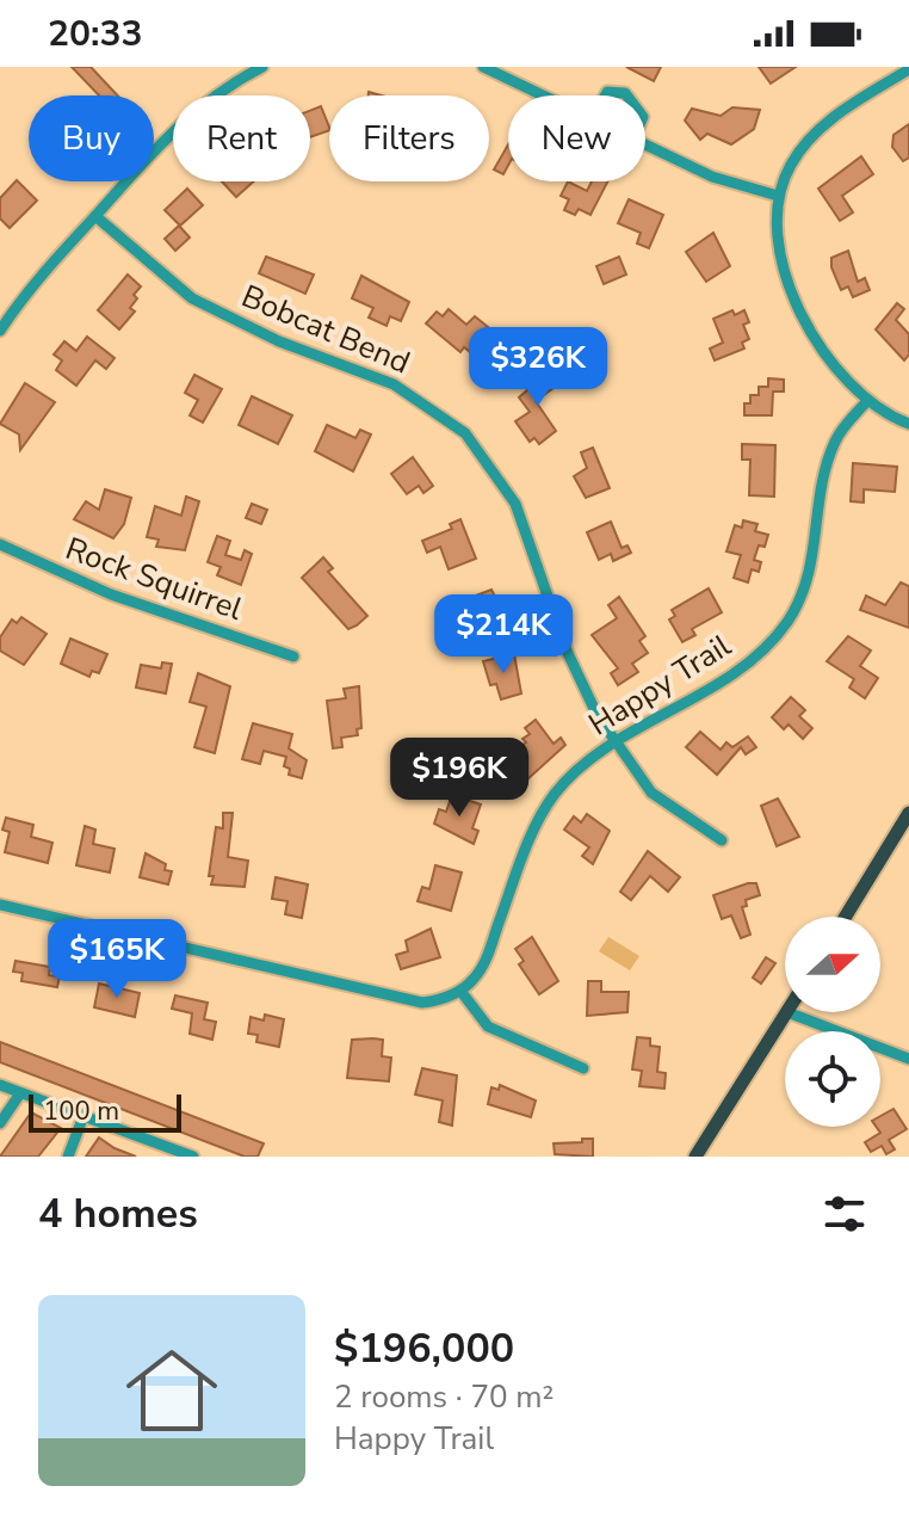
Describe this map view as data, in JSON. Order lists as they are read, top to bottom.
{
  "streets": {
    "street": ["Bobcat Bend", "Rock Squirrel", "Happy Trail"]
  },
  "crossings": [
    ["Bobcat Bend", "Happy Trail"]
  ],
  "scale_bar": "100 m",
  "north": "right",
  "page": {
    "status": "20:33",
    "chip": [
      "Buy",
      "Rent",
      "Filters",
      "New"
    ],
    "price": [
      "$326K",
      "$214K",
      "$196K",
      "$165K"
    ],
    "scale": "100 m",
    "heading": "4 homes",
    "list": [
      {
        "name": "$196,000",
        "note": "2 rooms · 70 m² · Happy Trail"
      }
    ]
  }
}
